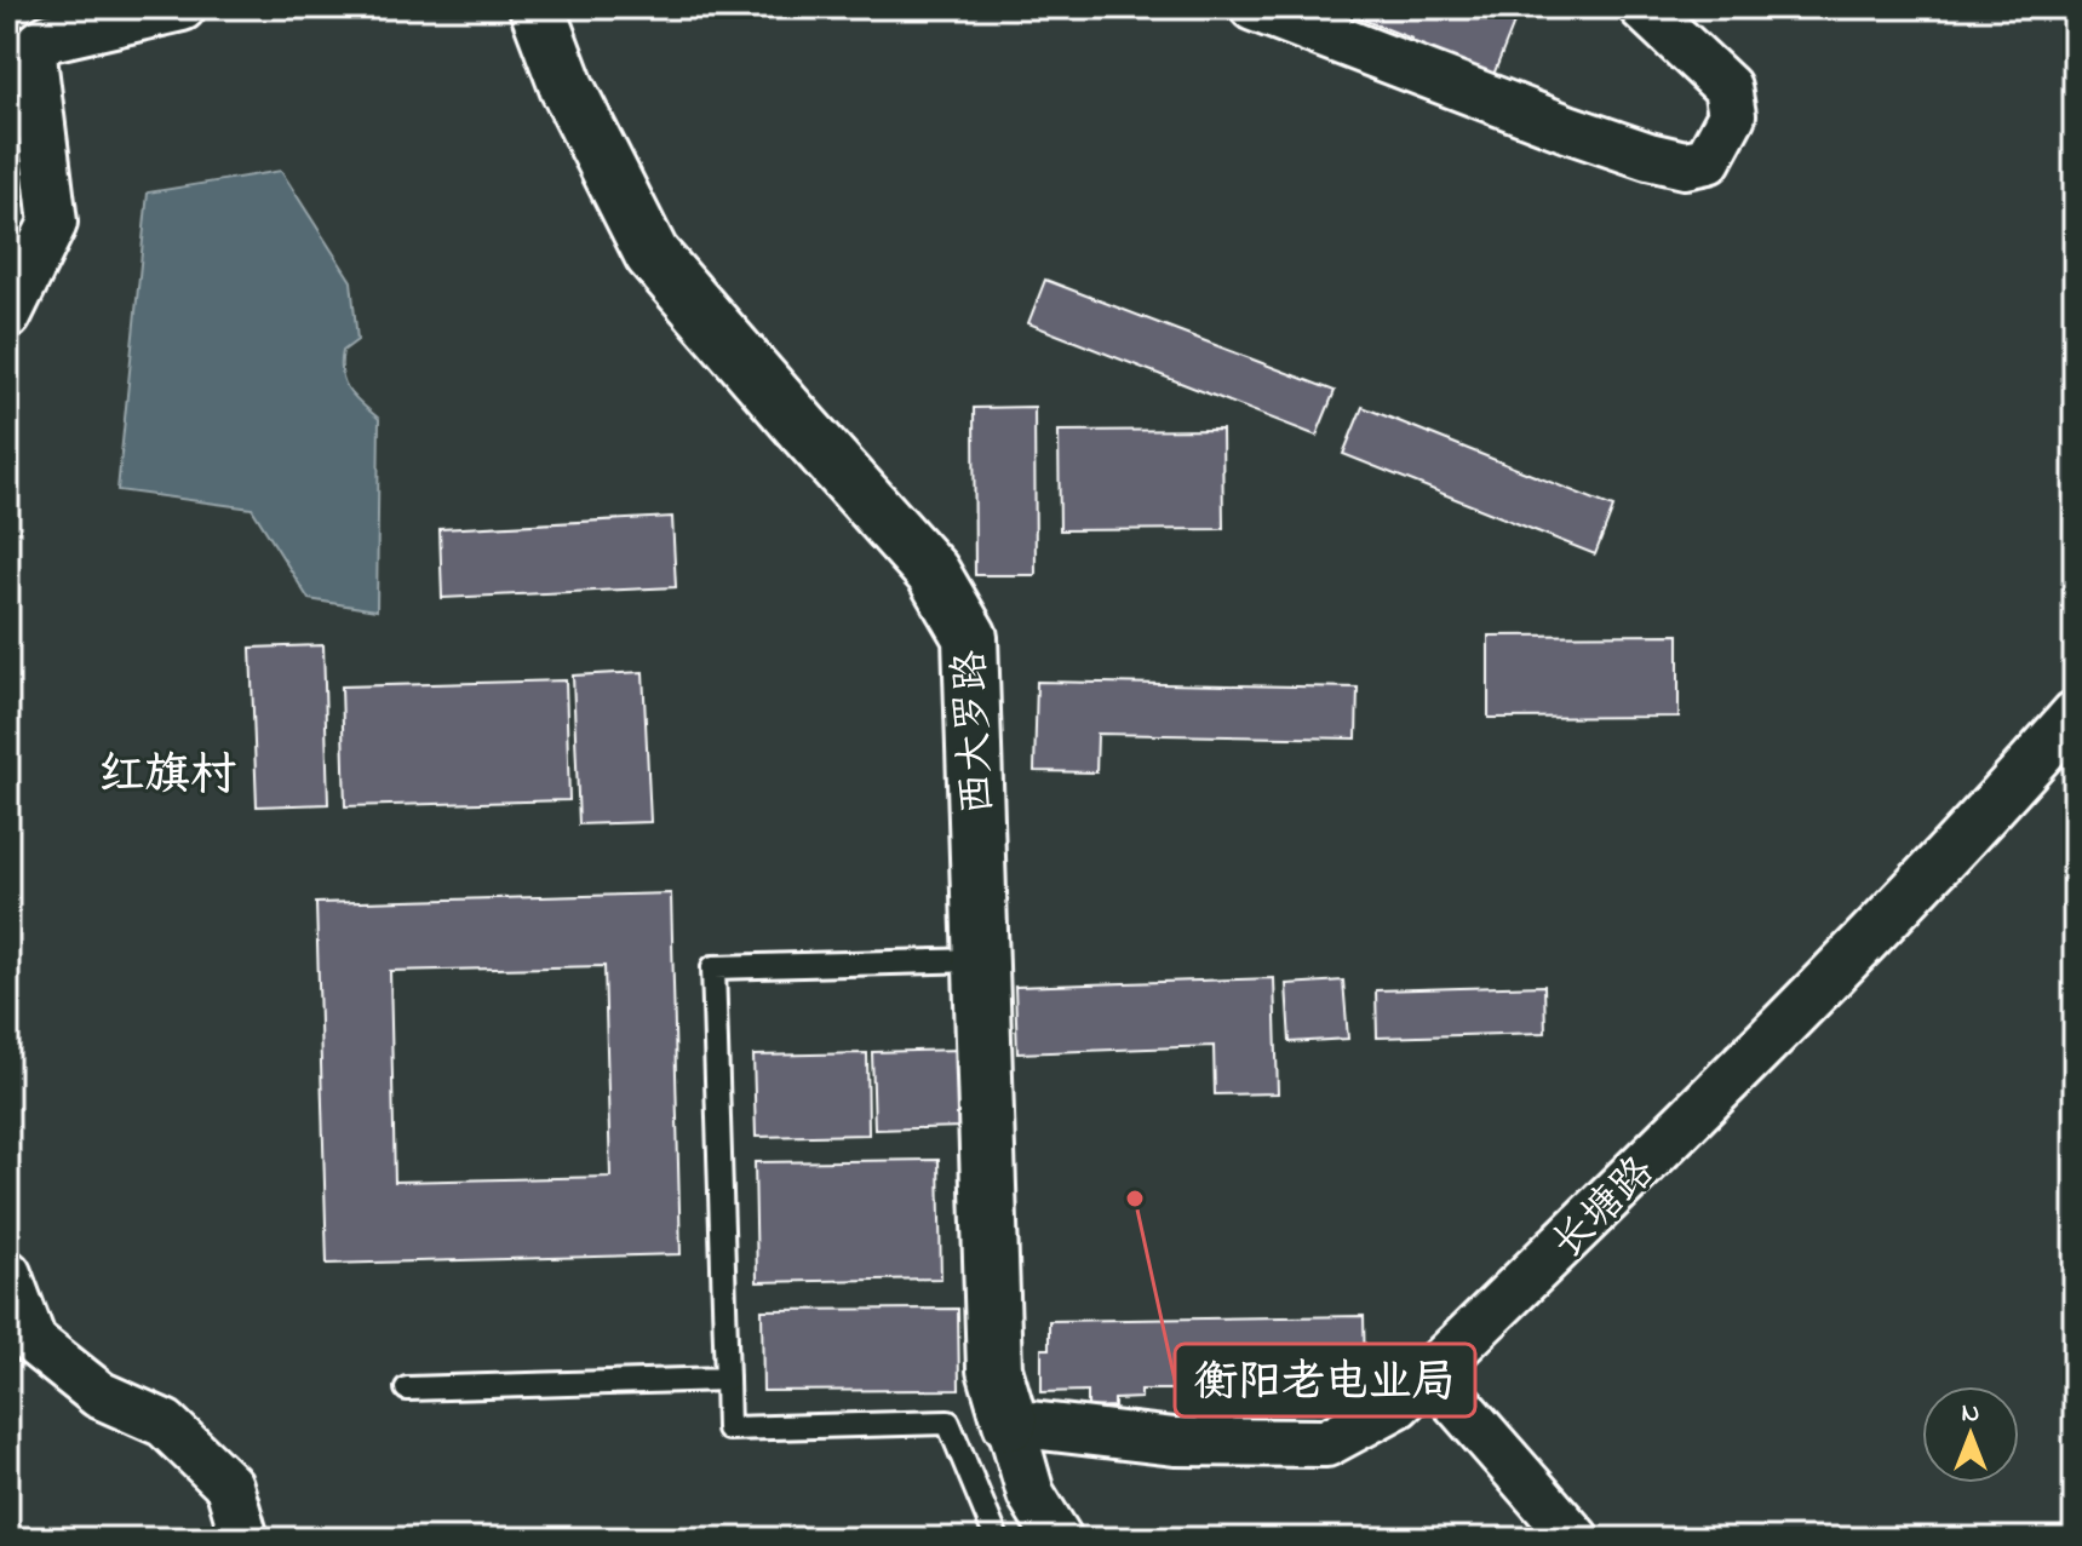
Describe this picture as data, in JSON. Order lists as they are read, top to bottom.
{
  "streets": {
    "street": ["西大罗路", "长塘路"]
  },
  "crossings": [
    ["西大罗路", "长塘路"]
  ],
  "districts": ["红旗村"],
  "places": ["衡阳老电业局"],
  "north": "top"
}
